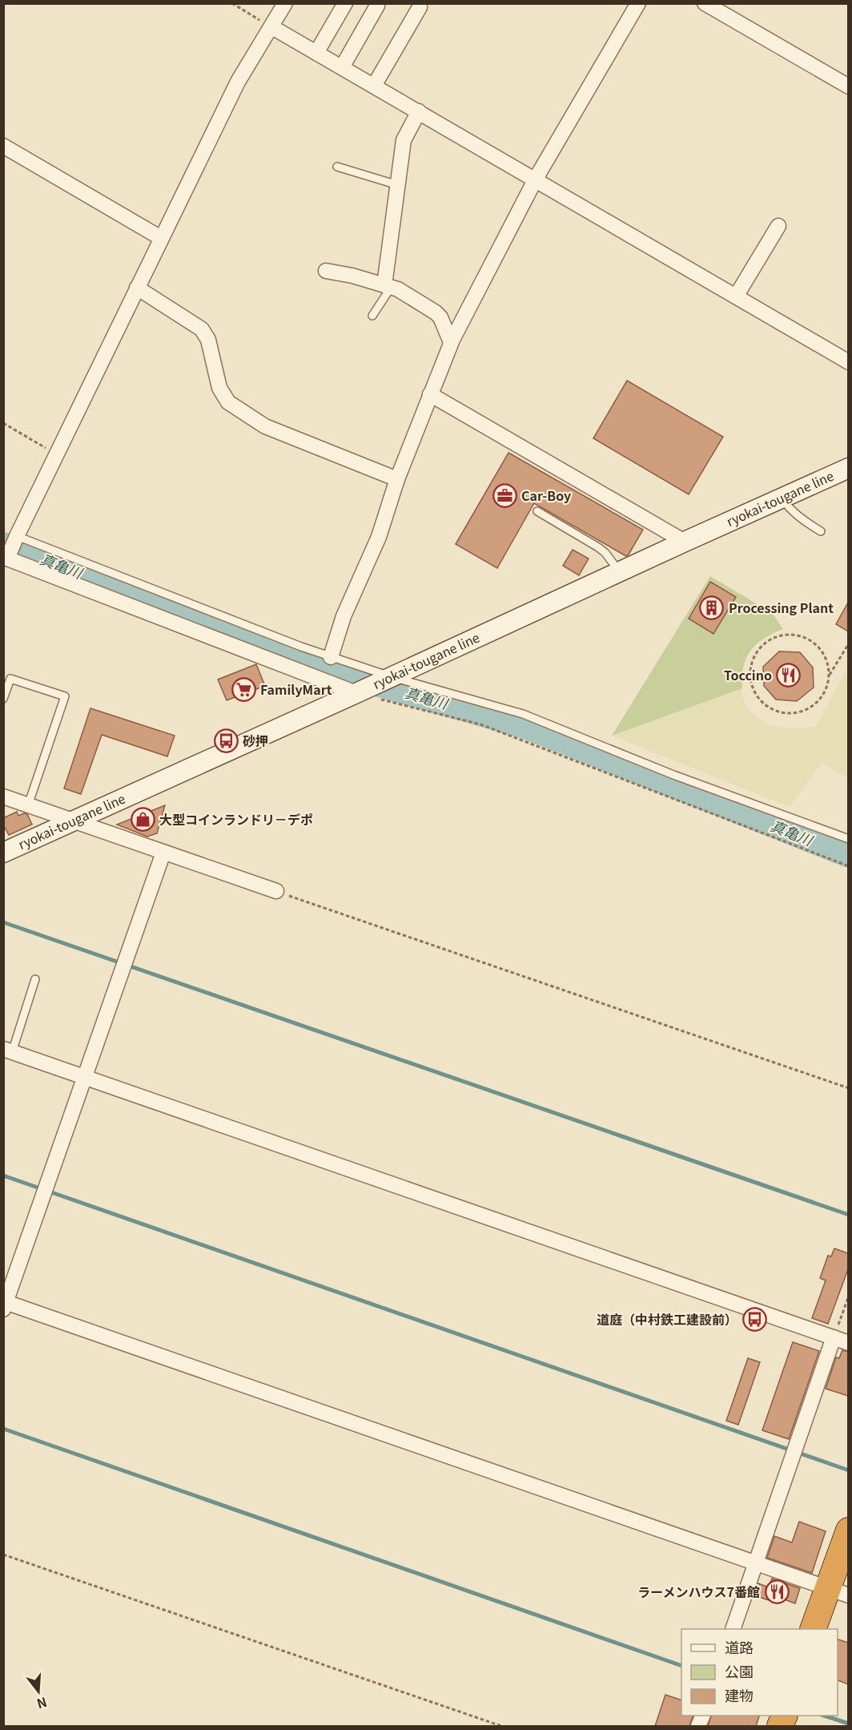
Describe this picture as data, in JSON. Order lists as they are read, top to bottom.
{
  "streets": {
    "main road": ["ryokai-tougane line"]
  },
  "water": ["真亀川"],
  "places": {
    "office": ["Car-Boy"],
    "building": ["Processing Plant"],
    "restaurant": ["Toccino", "ラーメンハウス7番館"],
    "supermarket": ["FamilyMart"],
    "bus stop": ["砂押", "道庭（中村鉄工建設前）"],
    "shop": ["大型コインランドリ－デポ"]
  },
  "legend": ["道路", "公園", "建物"],
  "north": "bottom"
}
